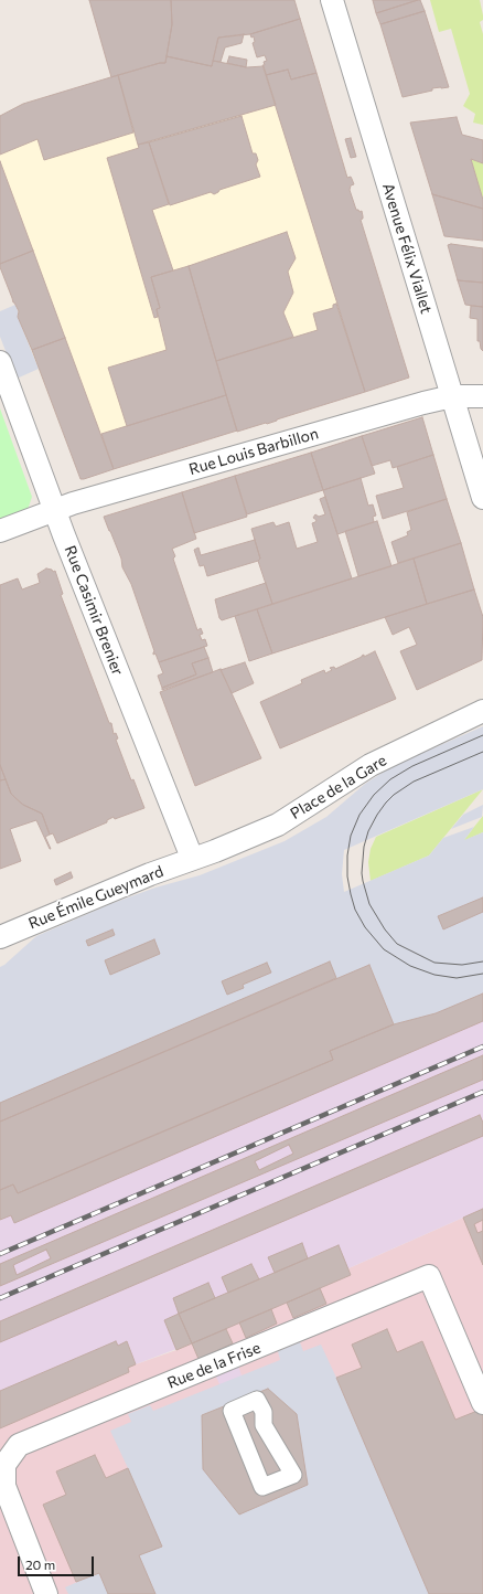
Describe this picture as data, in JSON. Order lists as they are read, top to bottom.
{
  "streets": {
    "street": [
      "Avenue Félix Viallet",
      "Rue Louis Barbillon",
      "Rue Casimir Brenier",
      "Place de la Gare",
      "Rue Émile Gueymard",
      "Rue de la Frise"
    ]
  },
  "crossings": [
    ["Avenue Félix Viallet", "Rue Louis Barbillon"],
    ["Rue Louis Barbillon", "Rue Casimir Brenier"],
    ["Rue Casimir Brenier", "Place de la Gare"],
    ["Rue Casimir Brenier", "Rue Émile Gueymard"],
    ["Place de la Gare", "Rue Émile Gueymard"]
  ],
  "scale_bar": "20 m"
}
